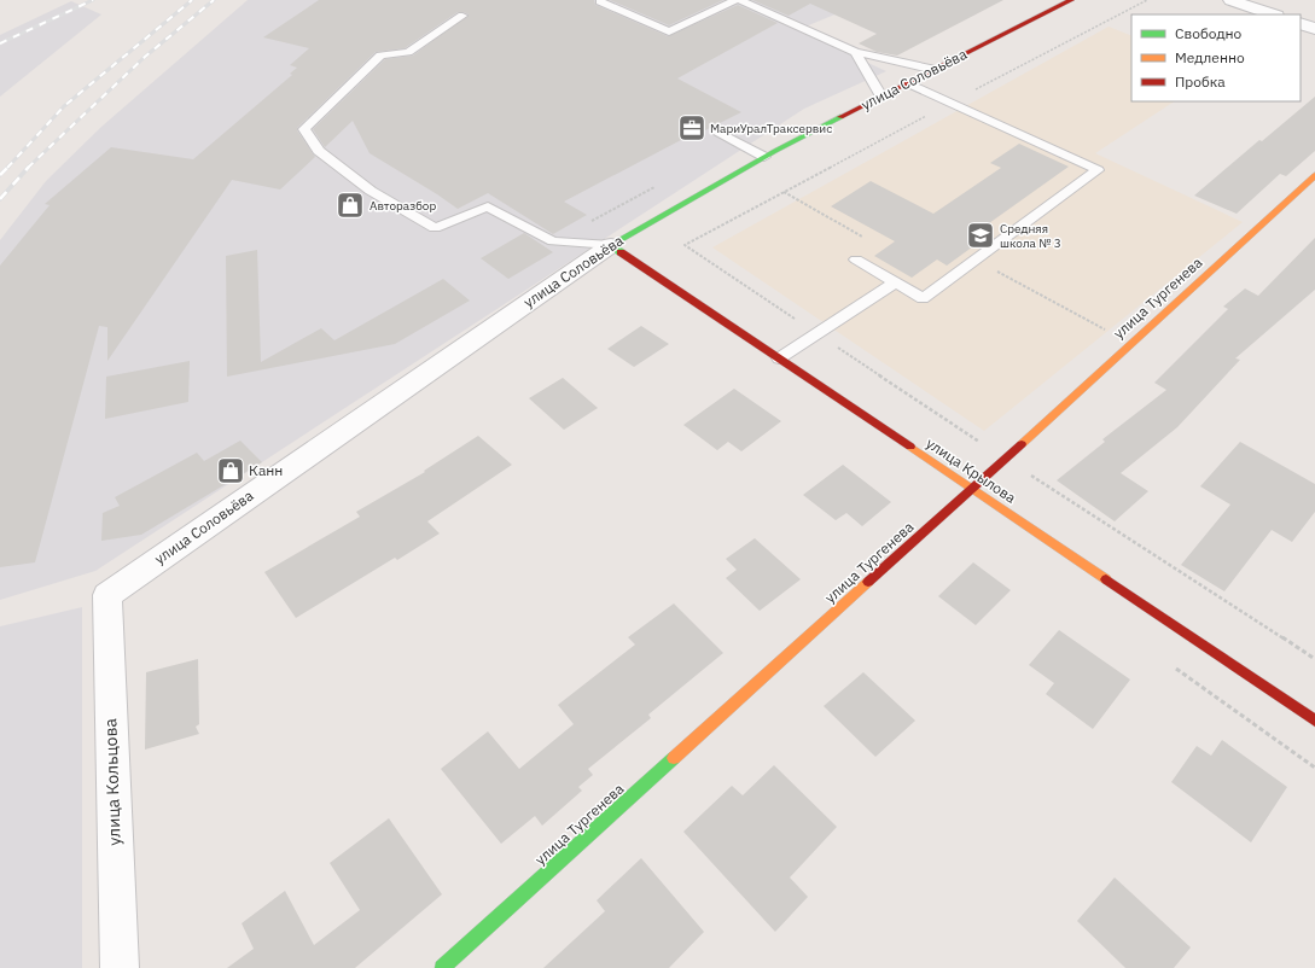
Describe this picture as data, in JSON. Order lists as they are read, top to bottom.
{
  "streets": {
    "main road": ["улица Соловьёва", "улица Тургенева", "улица Крылова"],
    "street": ["улица Кольцова"]
  },
  "crossings": [
    ["улица Соловьёва", "улица Крылова"],
    ["улица Соловьёва", "улица Кольцова"],
    ["улица Тургенева", "улица Крылова"]
  ],
  "places": {
    "office": ["МариУралТраксервис"],
    "shop": ["Авторазбор", "Канн"],
    "school or university": ["Средняя школа № 3"]
  },
  "legend": ["Свободно", "Медленно", "Пробка"]
}
